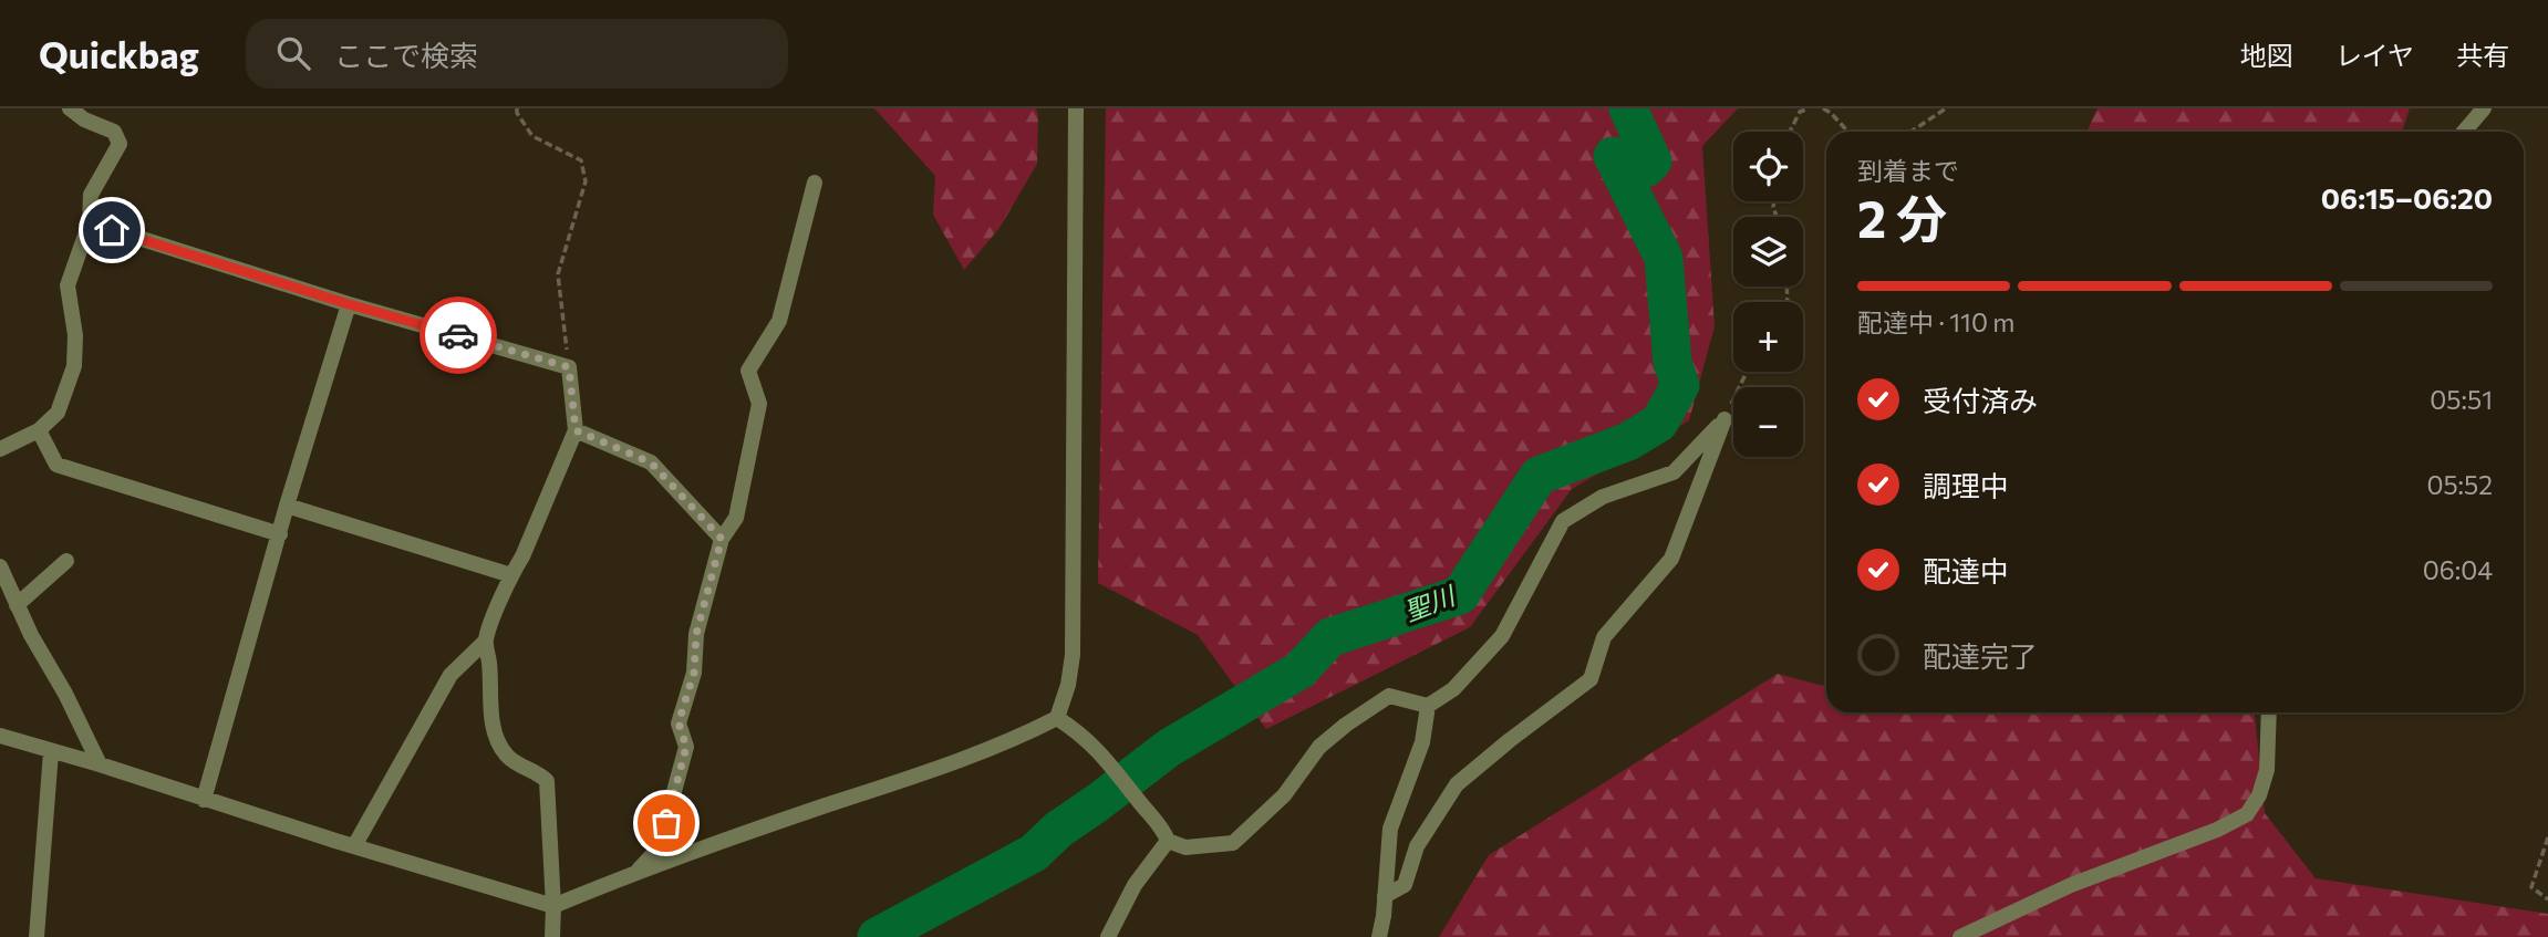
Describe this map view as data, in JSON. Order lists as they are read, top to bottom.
{
  "water": ["聖川"],
  "page": {
    "header": "Quickbag",
    "search": "ここで検索",
    "nav": ["地図", "レイヤ", "共有"],
    "map_buttons": ["+", "−"],
    "heading": ["2 分", "到着まで", "06:15–06:20"],
    "bar": "配達中 · 110 m",
    "list": [
      ["受付済み", "05:51"],
      ["調理中", "05:52"],
      ["配達中", "06:04"],
      "配達完了"
    ]
  }
}
